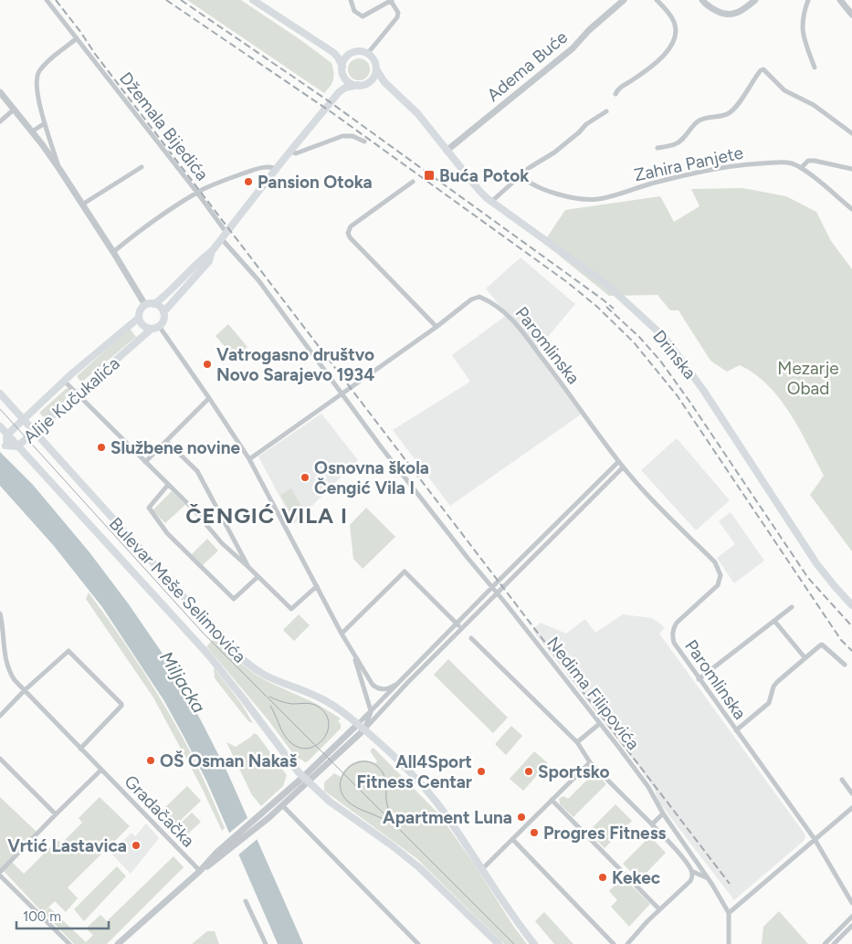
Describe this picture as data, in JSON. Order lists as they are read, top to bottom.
{
  "streets": {
    "main road": ["Drinska", "Alije Kučukalića", "Bulevar Meše Selimovića"],
    "street": [
      "Adema Buće",
      "Džemala Bijedića",
      "Zahira Panjete",
      "Paromlinska",
      "Nedima Filipovića",
      "Gradačačka"
    ]
  },
  "crossings": [
    ["Adema Buće", "Drinska"],
    ["Džemala Bijedića", "Paromlinska"],
    ["Džemala Bijedića", "Nedima Filipovića"],
    ["Paromlinska", "Nedima Filipovića"],
    ["Alije Kučukalića", "Bulevar Meše Selimovića"]
  ],
  "districts": ["ČENGIĆ VILA I"],
  "water": ["Miljacka"],
  "parks": ["Mezarje Obad"],
  "places": {
    "transit": ["Buća Potok"],
    "other": [
      "Pansion Otoka",
      "Vatrogasno društvo Novo Sarajevo 1934",
      "Službene novine",
      "Osnovna škola Čengić Vila I",
      "OŠ Osman Nakaš",
      "All4Sport Fitness Centar",
      "Sportsko",
      "Apartment Luna",
      "Progres Fitness",
      "Vrtić Lastavica",
      "Kekec"
    ]
  },
  "scale_bar": "100 m"
}
